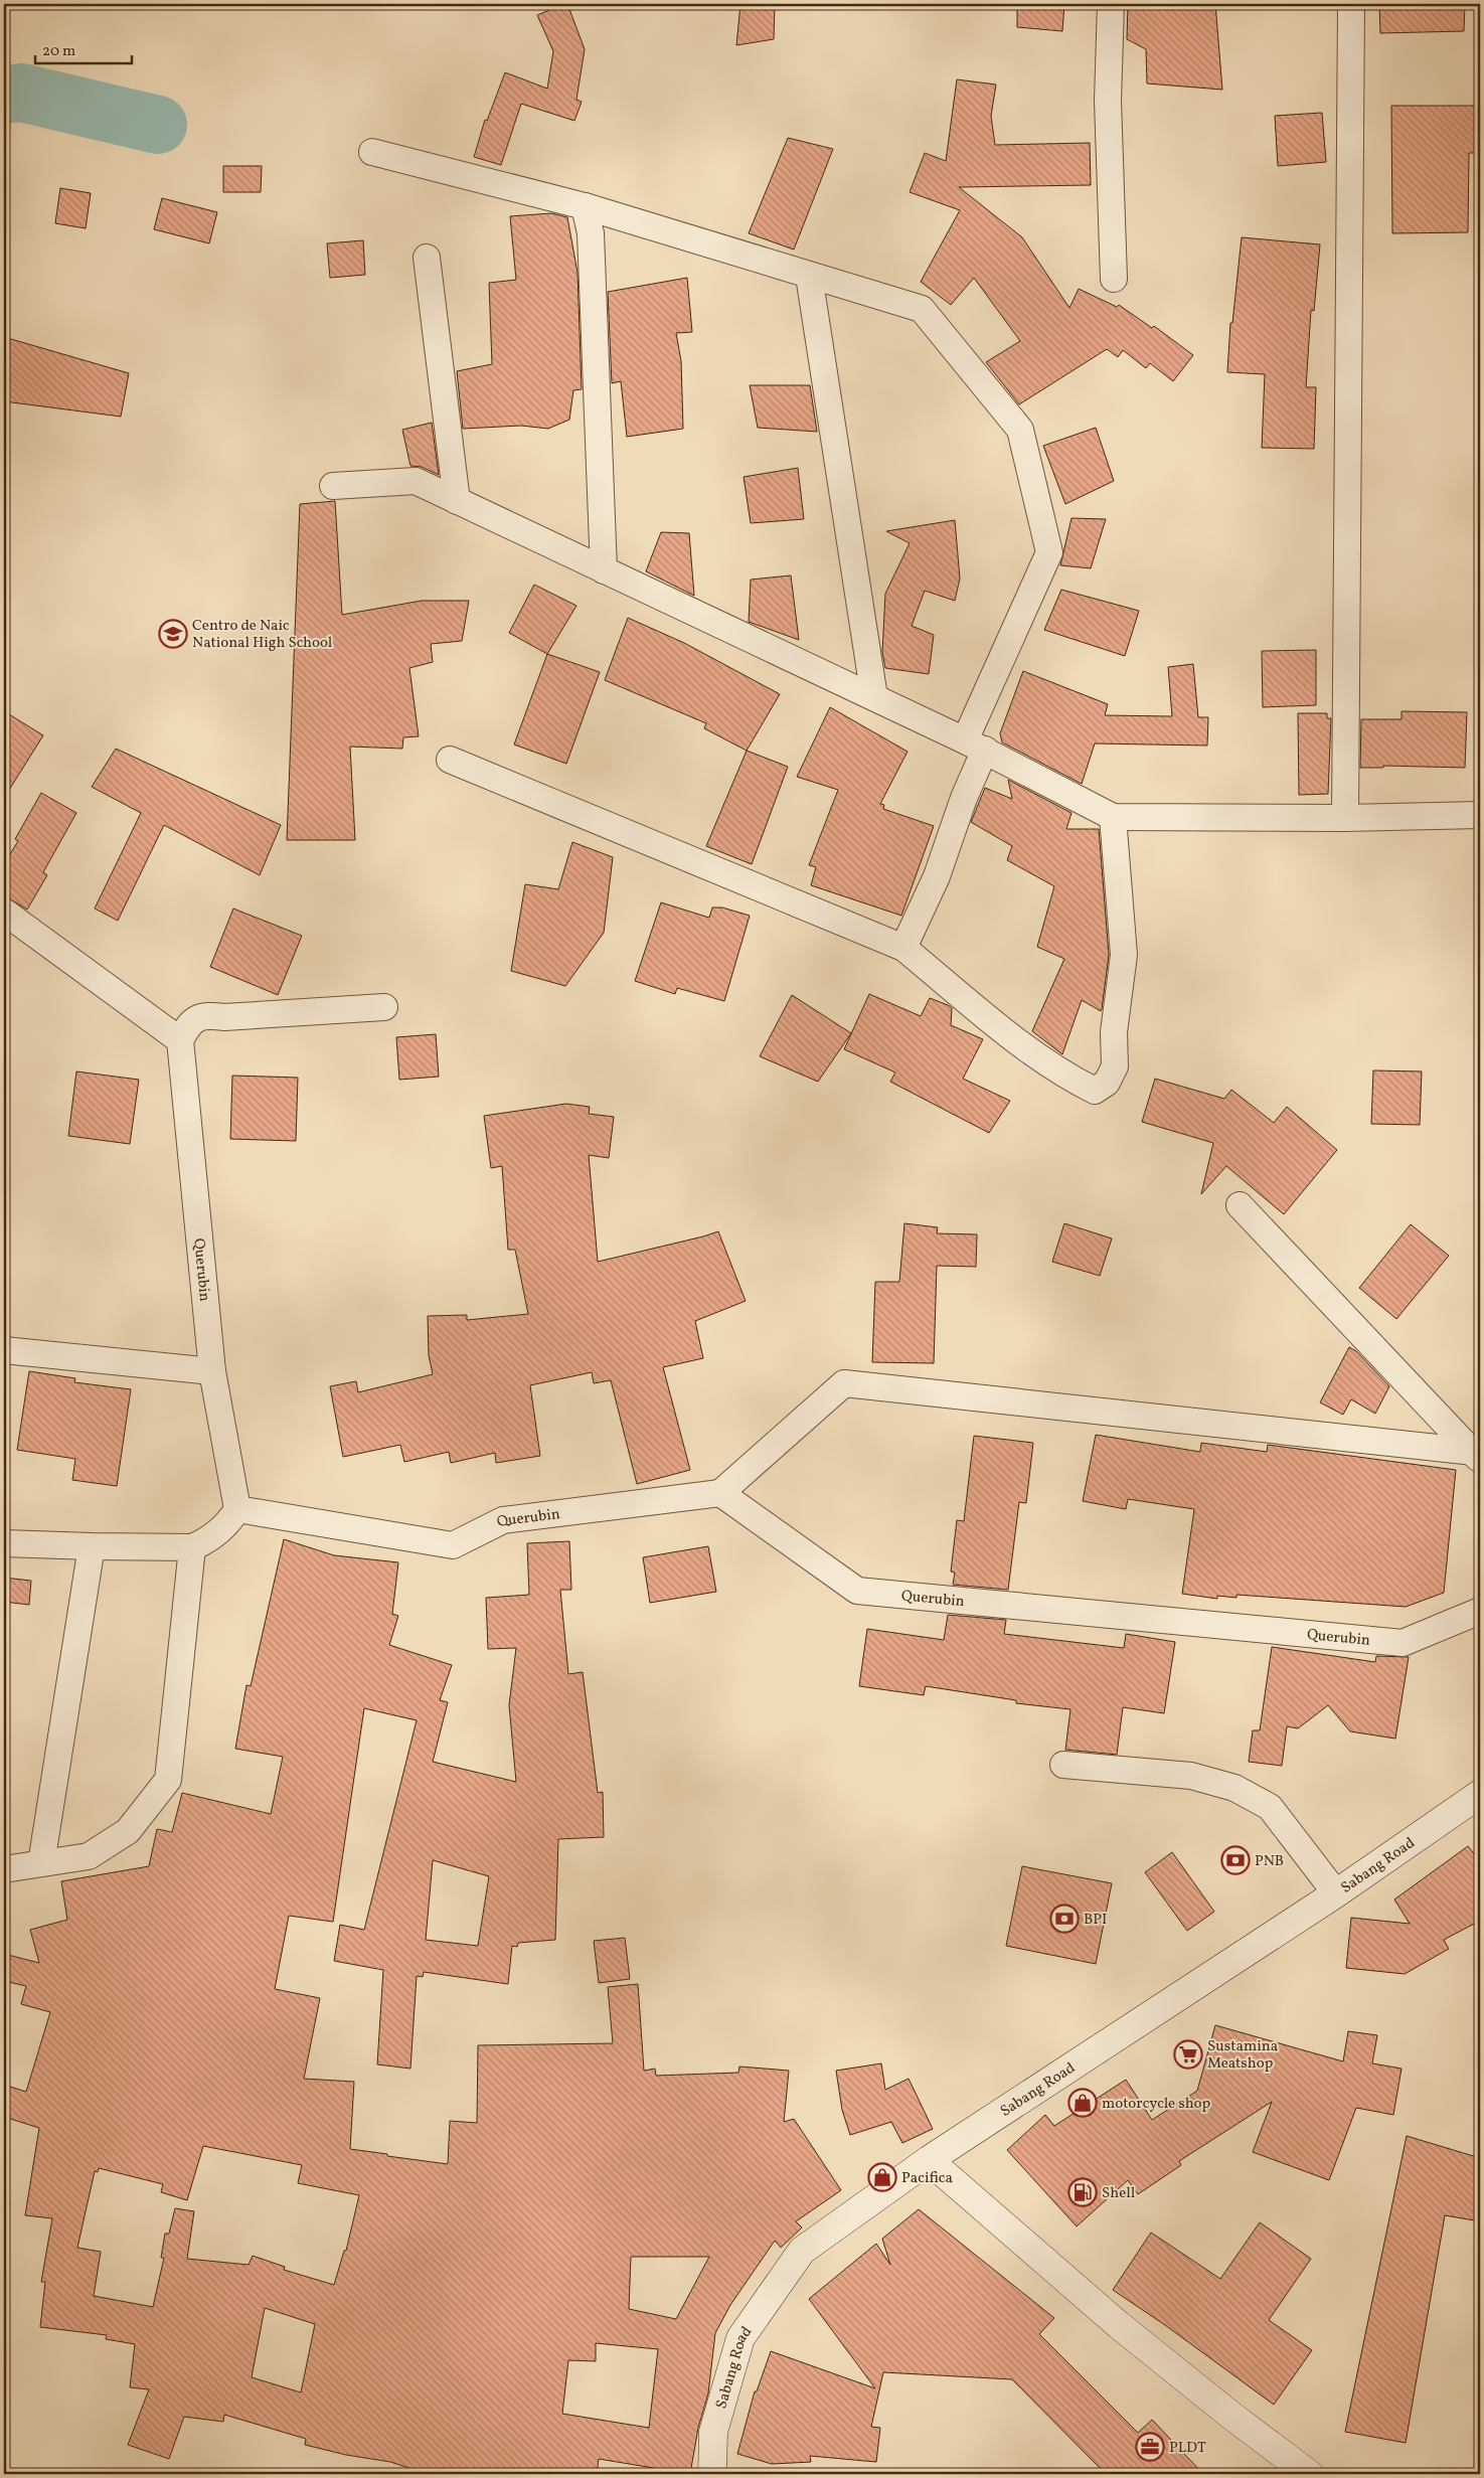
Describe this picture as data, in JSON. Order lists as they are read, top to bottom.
{
  "streets": {
    "main road": ["Sabang Road"],
    "street": ["Querubin"]
  },
  "places": {
    "school or university": ["Centro de Naic National High School"],
    "bank": ["PNB", "BPI"],
    "supermarket": ["Sustamina Meatshop"],
    "shop": ["motorcycle shop", "Pacifica"],
    "fuel station": ["Shell"],
    "office": ["PLDT"]
  },
  "scale_bar": "20 m"
}
